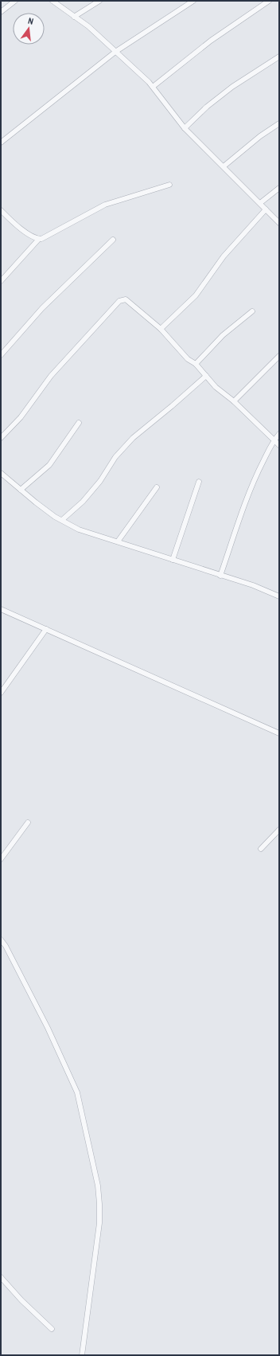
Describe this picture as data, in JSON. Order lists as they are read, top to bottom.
{
  "north": "top"
}
